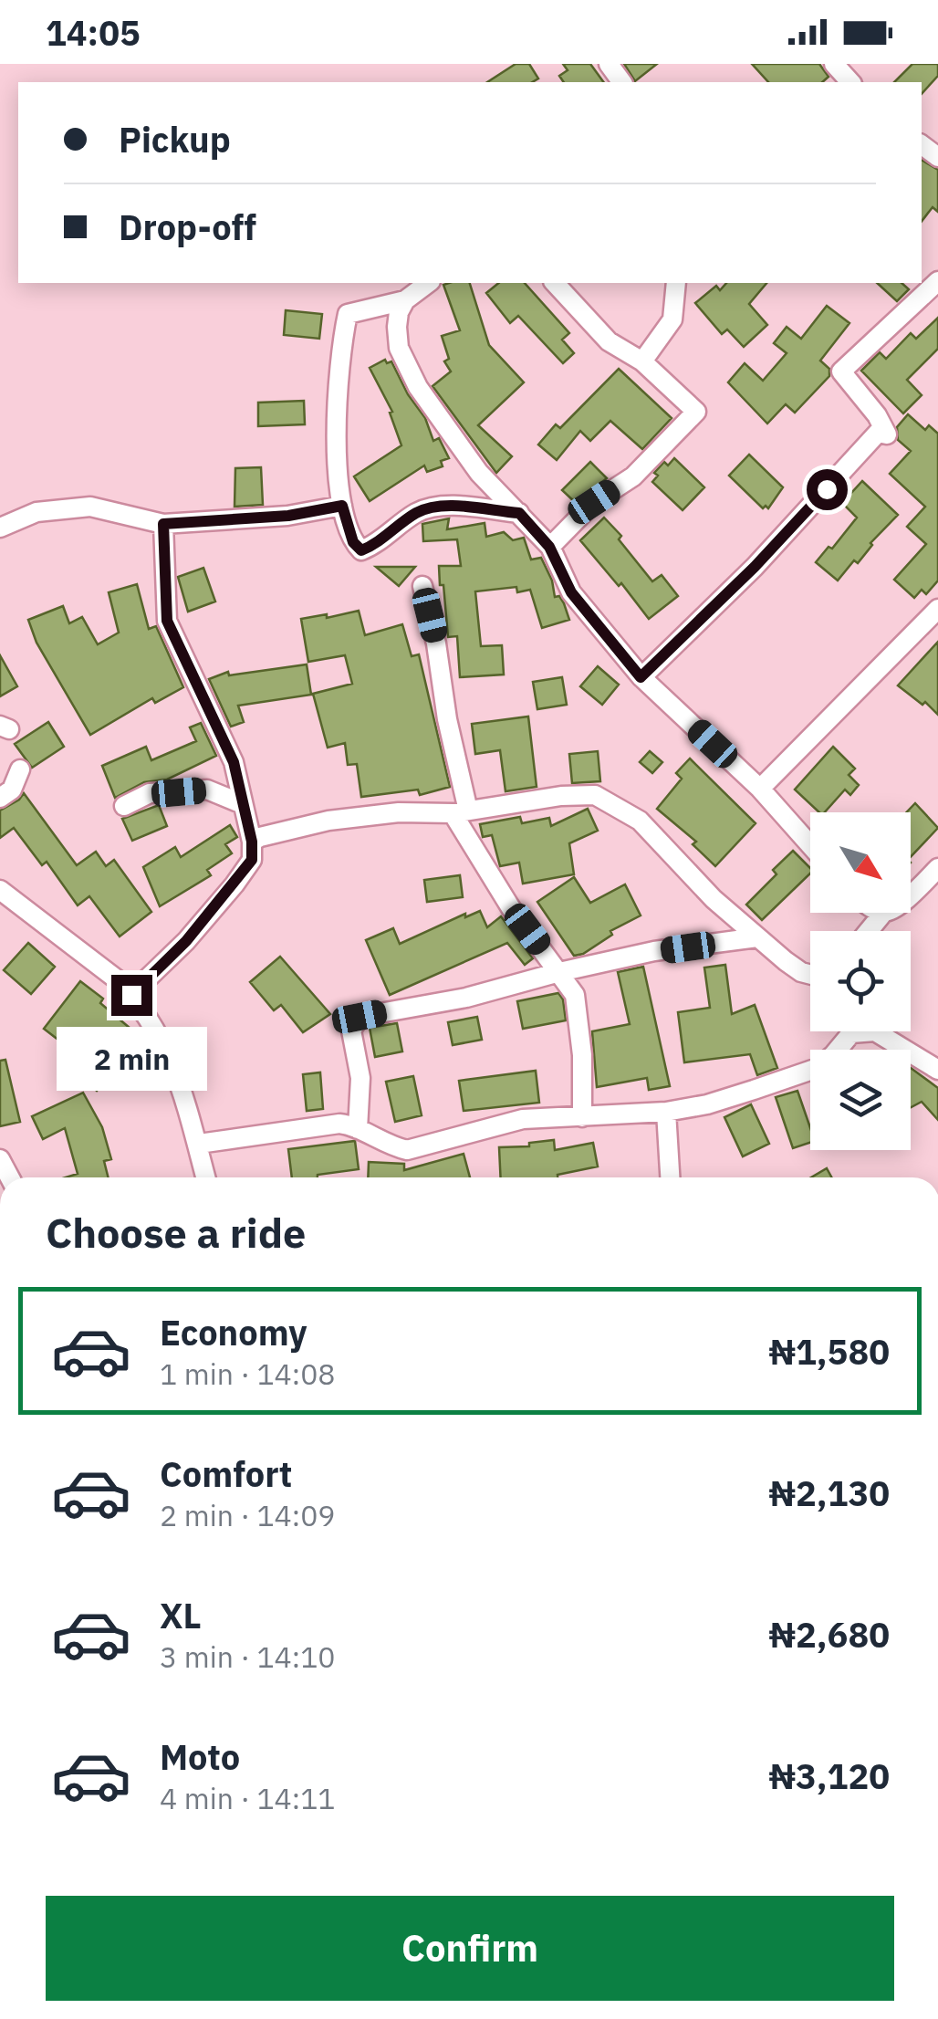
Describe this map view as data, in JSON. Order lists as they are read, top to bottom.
{
  "north": "bottom right",
  "page": {
    "status": "14:05",
    "banner": ["Pickup", "Drop-off"],
    "bubble": "2 min",
    "heading": "Choose a ride",
    "list": [
      {
        "name": "Economy",
        "note": "1 min · 14:08",
        "value": "₦1,580"
      },
      {
        "name": "Comfort",
        "note": "2 min · 14:09",
        "value": "₦2,130"
      },
      {
        "name": "XL",
        "note": "3 min · 14:10",
        "value": "₦2,680"
      },
      {
        "name": "Moto",
        "note": "4 min · 14:11",
        "value": "₦3,120"
      }
    ],
    "buttons": "Confirm"
  }
}
